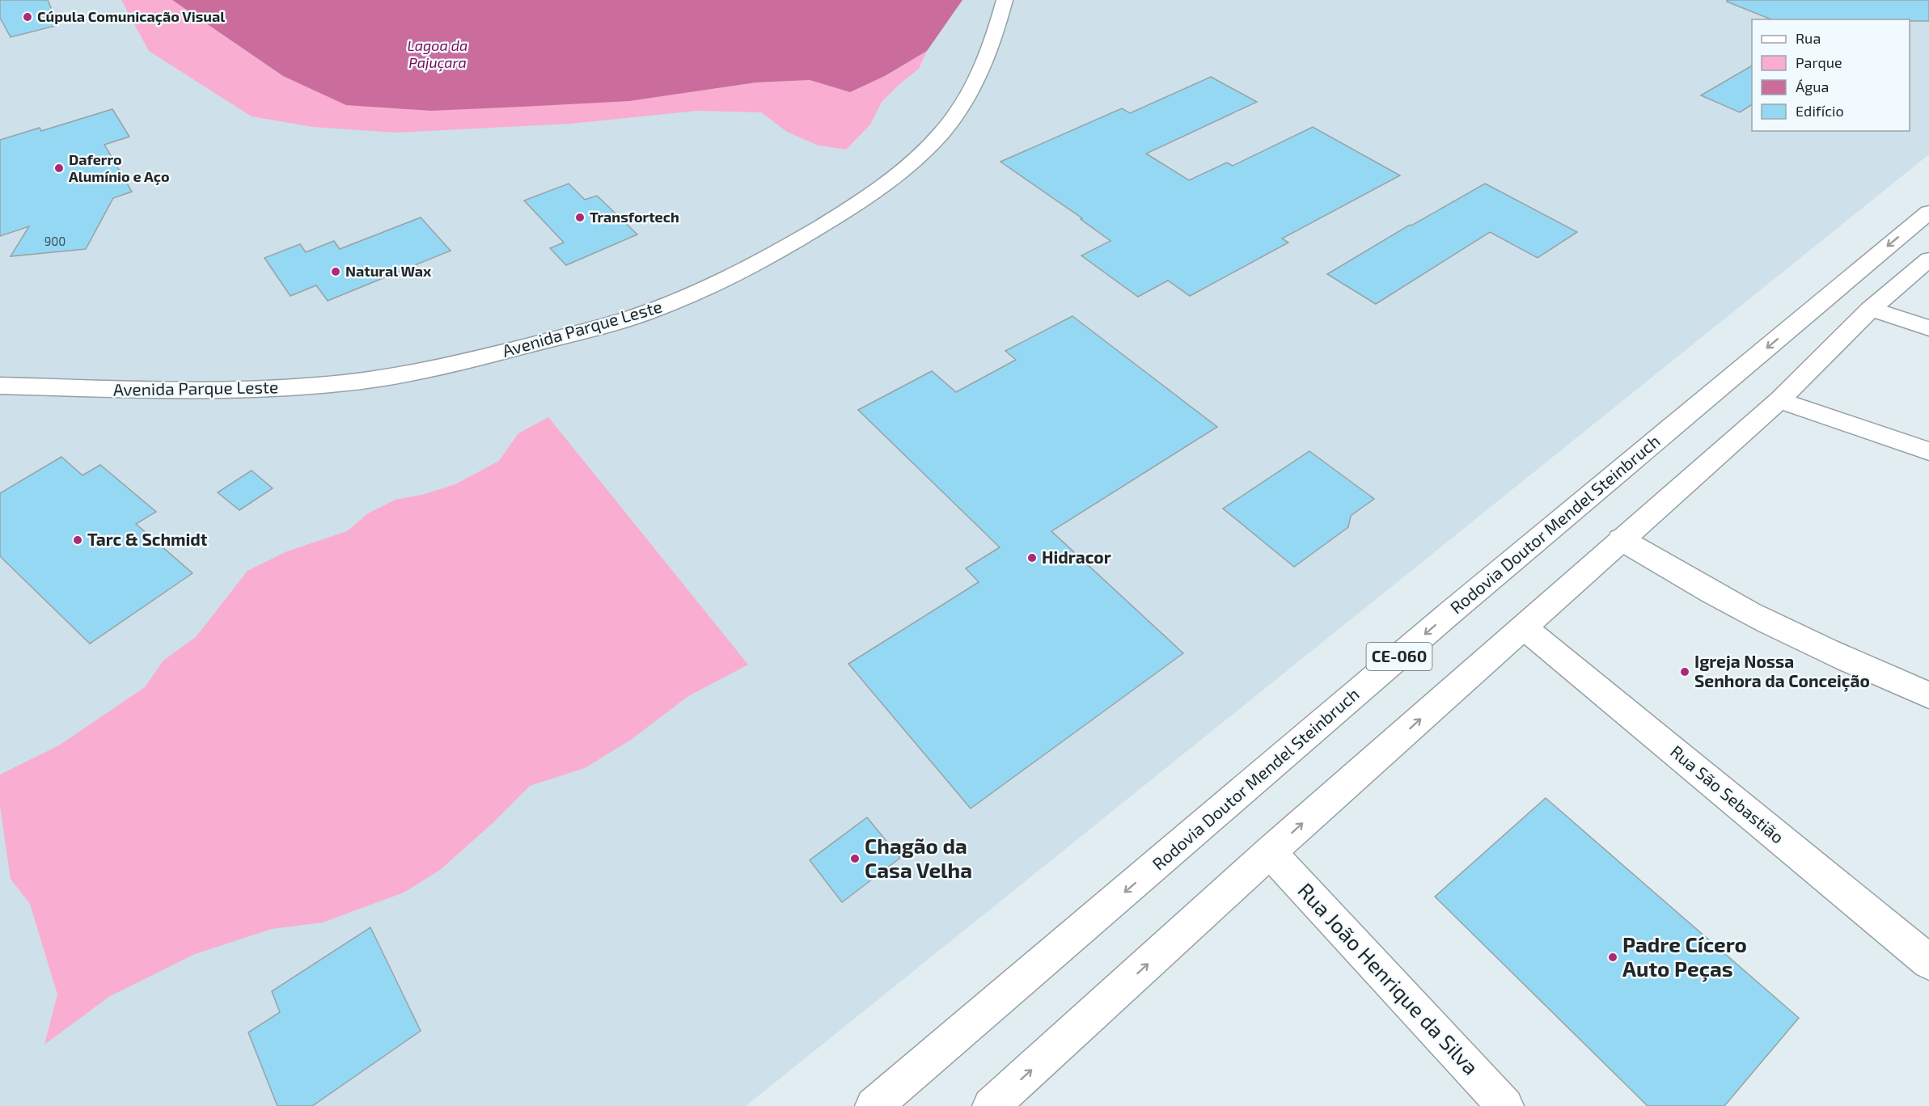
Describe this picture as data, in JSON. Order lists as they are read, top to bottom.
{
  "streets": {
    "main road": [
      "Avenida Parque Leste",
      "Rodovia Doutor Mendel Steinbruch",
      "CE-060",
      "Rua São Sebastião",
      "Rua João Henrique da Silva"
    ]
  },
  "water": ["Lagoa da Pajuçara"],
  "places": [
    "Cúpula Comunicação Visual",
    "Daferro Alumínio e Aço",
    "Transfortech",
    "Natural Wax",
    "Tarc & Schmidt",
    "Hidracor",
    "Igreja Nossa Senhora da Conceição",
    "Chagão da Casa Velha",
    "Padre Cícero Auto Peças"
  ],
  "house_numbers": ["900"],
  "legend": [
    "Rua",
    "Parque",
    "Água",
    "Edifício"
  ]
}
